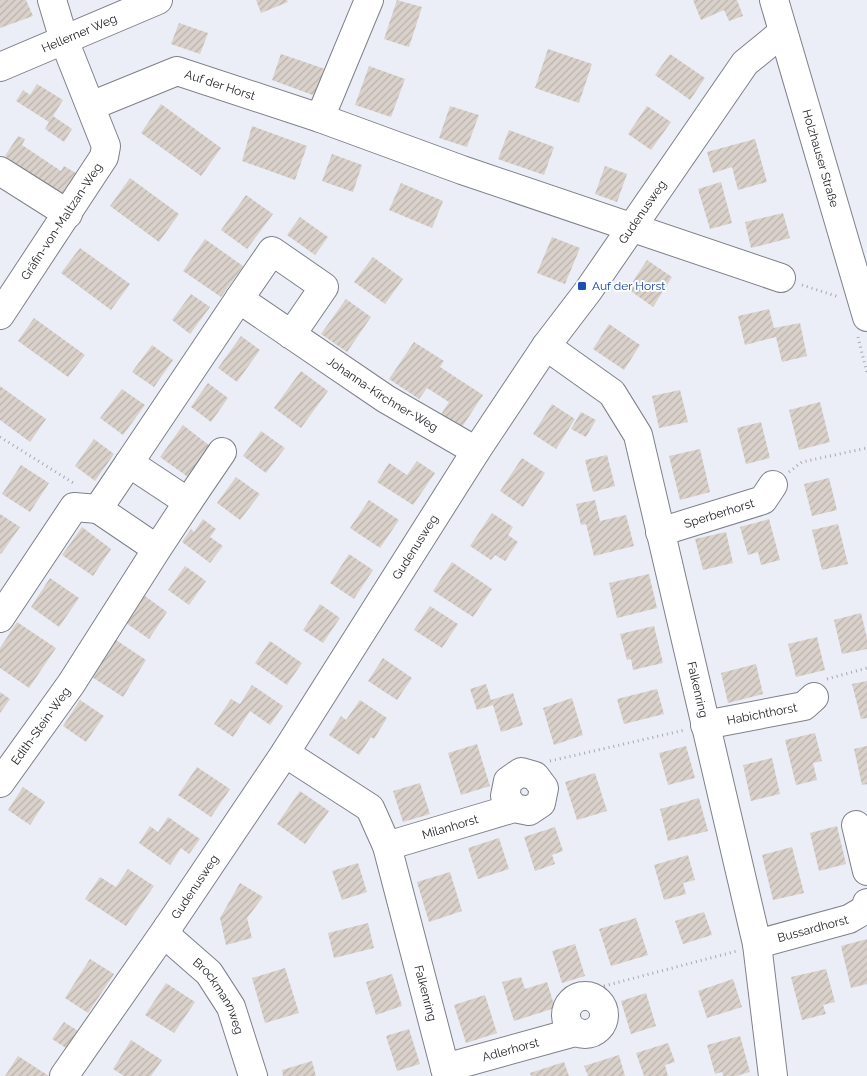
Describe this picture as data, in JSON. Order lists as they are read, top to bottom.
{
  "streets": {
    "street": [
      "Hellerner Weg",
      "Auf der Horst",
      "Holzhauser Straße",
      "Gudenusweg",
      "Gräfin-von-Maltzan-Weg",
      "Johanna-Kirchner-Weg",
      "Sperberhorst",
      "Falkenring",
      "Habichthorst",
      "Edith-Stein-Weg",
      "Milanhorst",
      "Bussardhorst",
      "Brockmannweg",
      "Adlerhorst"
    ]
  },
  "crossings": [
    ["Hellerner Weg", "Gräfin-von-Maltzan-Weg"],
    ["Auf der Horst", "Gudenusweg"],
    ["Auf der Horst", "Gräfin-von-Maltzan-Weg"],
    ["Holzhauser Straße", "Gudenusweg"],
    ["Gudenusweg", "Johanna-Kirchner-Weg"],
    ["Gudenusweg", "Falkenring"],
    ["Gudenusweg", "Brockmannweg"],
    ["Sperberhorst", "Falkenring"],
    ["Falkenring", "Habichthorst"],
    ["Falkenring", "Milanhorst"],
    ["Falkenring", "Bussardhorst"],
    ["Falkenring", "Adlerhorst"]
  ],
  "places": {
    "transit": ["Auf der Horst"]
  }
}
